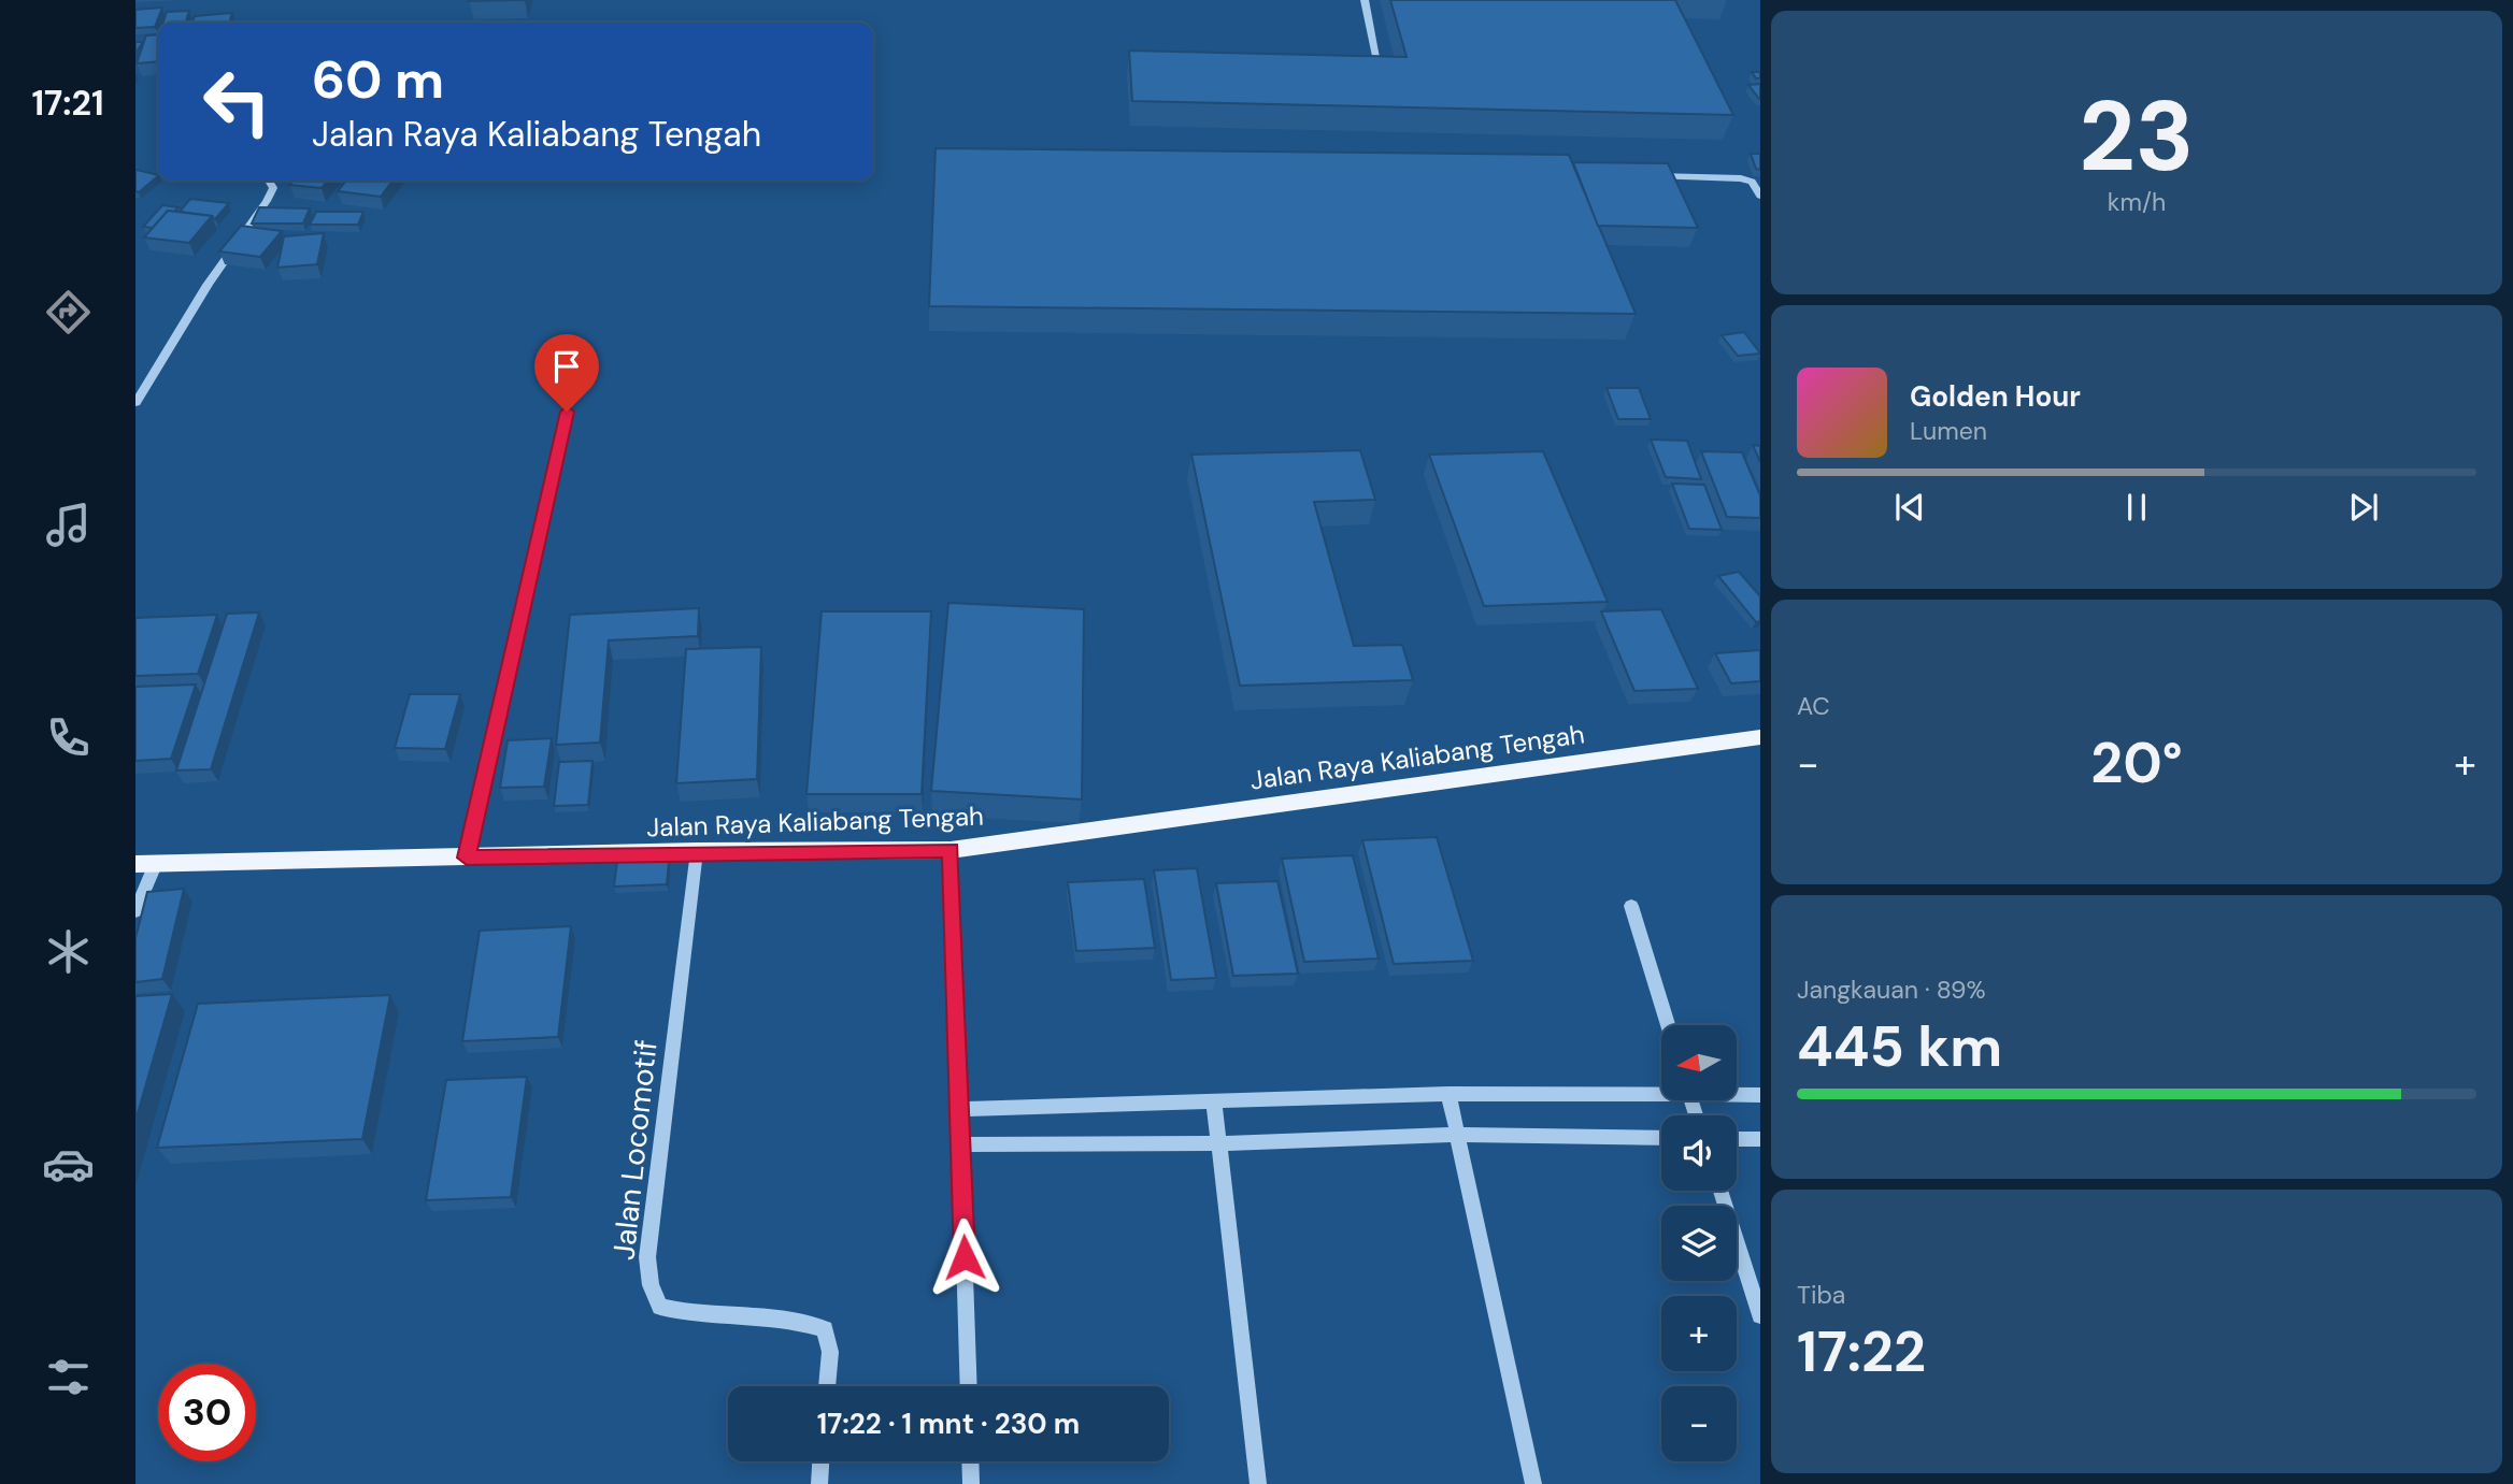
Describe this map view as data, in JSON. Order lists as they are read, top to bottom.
{
  "streets": {
    "main road": ["Jalan Raya Kaliabang Tengah"],
    "street": ["Jalan Locomotif"]
  },
  "crossings": [
    ["Jalan Raya Kaliabang Tengah", "Jalan Locomotif"]
  ],
  "north": "left",
  "page": {
    "tabs": "17:21",
    "tile": [
      ["23", "km/h"],
      "AC",
      ["Jangkauan · 89%", "445 km"],
      ["Tiba", "17:22"]
    ],
    "turn": ["60 m", "Jalan Raya Kaliabang Tengah"],
    "song": ["Golden Hour", "Lumen"],
    "heat": ["−", "20°", "+"],
    "map_buttons": ["+", "−"],
    "limit": "30",
    "trip": "17:22 · 1 mnt · 230 m"
  }
}
